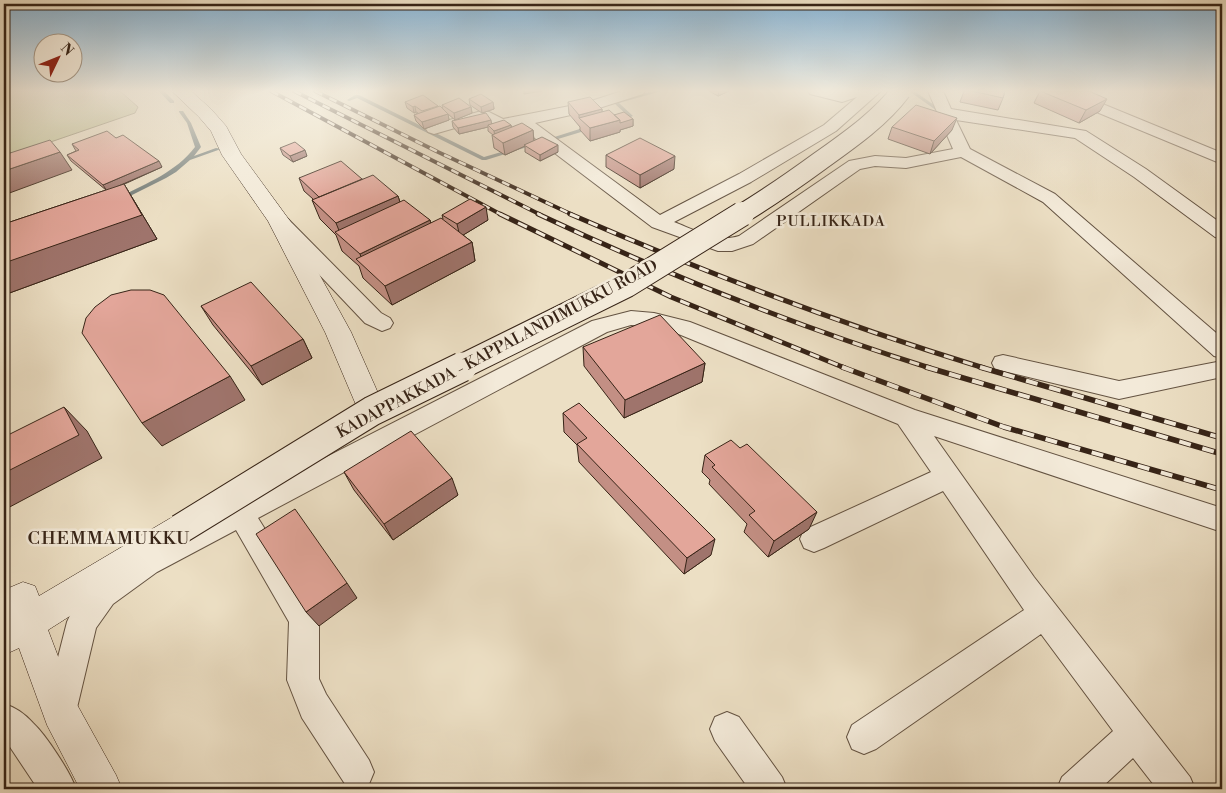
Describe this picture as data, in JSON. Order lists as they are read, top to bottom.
{
  "streets": {
    "main road": ["KADAPPAKKADA - KAPPALANDIMUKKU ROAD"]
  },
  "districts": ["PULLIKKADA", "CHEMMAMUKKU"],
  "north": "top right"
}
